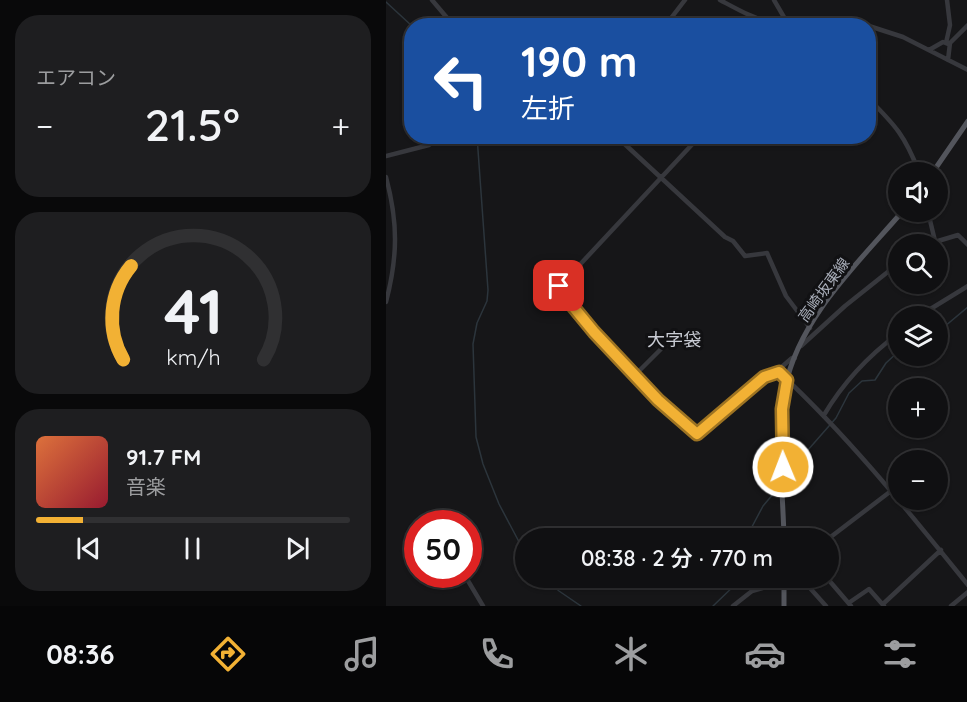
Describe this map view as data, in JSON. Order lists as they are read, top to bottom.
{
  "streets": {
    "main road": ["高崎坂東線"]
  },
  "districts": ["大字袋"],
  "page": {
    "tile": "エアコン",
    "turn": ["190 m", "左折"],
    "heat": ["−", "21.5°", "+"],
    "map_buttons": ["+", "−"],
    "song": ["91.7 FM", "音楽"],
    "limit": "50",
    "trip": "08:38 · 2 分 · 770 m",
    "tabs": "08:36",
    "gauge": ["41", "km/h"]
  }
}
